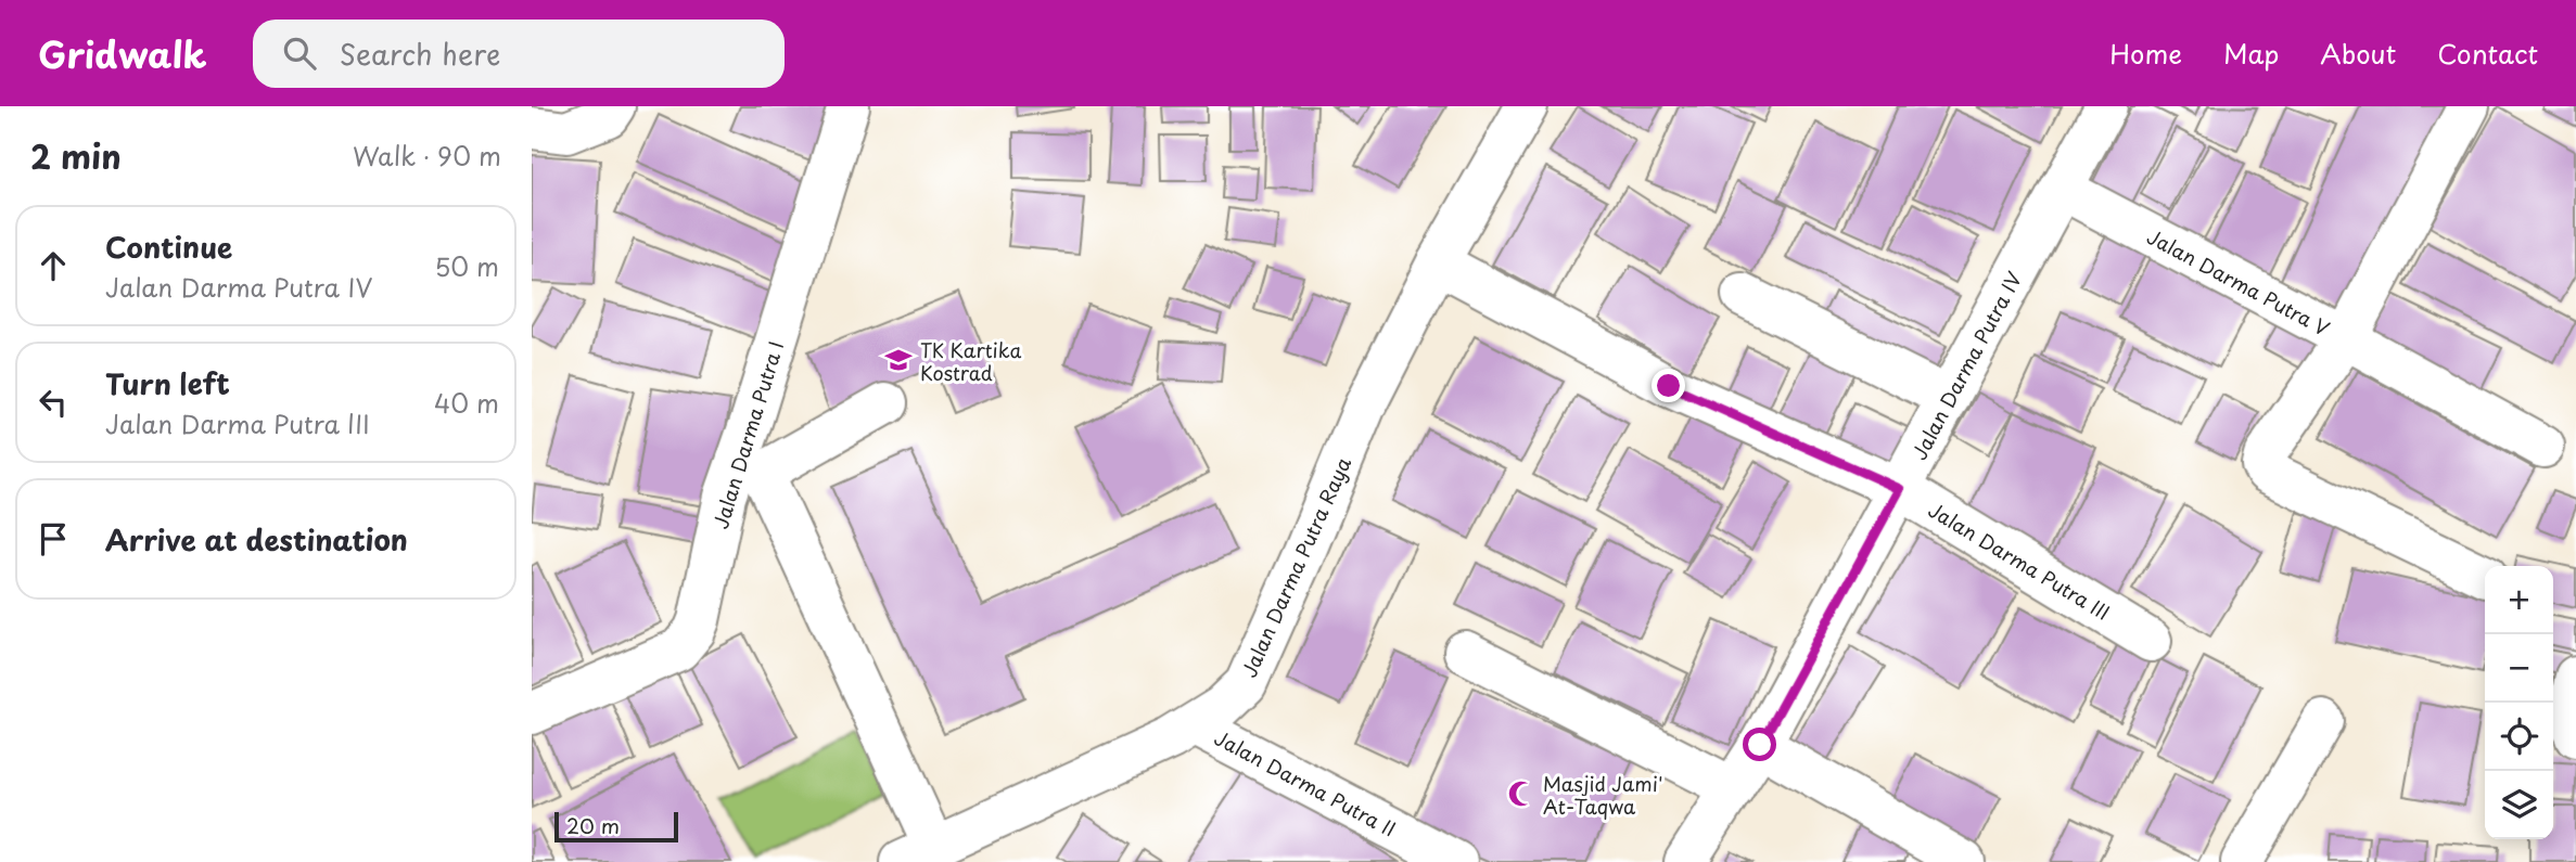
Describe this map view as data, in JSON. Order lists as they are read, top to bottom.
{
  "streets": {
    "street": [
      "Jalan Darma Putra V",
      "Jalan Darma Putra IV",
      "Jalan Darma Putra I",
      "Jalan Darma Putra III",
      "Jalan Darma Putra Raya",
      "Jalan Darma Putra II"
    ]
  },
  "crossings": [
    ["Jalan Darma Putra V", "Jalan Darma Putra IV"],
    ["Jalan Darma Putra IV", "Jalan Darma Putra III"],
    ["Jalan Darma Putra III", "Jalan Darma Putra Raya"],
    ["Jalan Darma Putra Raya", "Jalan Darma Putra II"]
  ],
  "places": {
    "school or university": ["TK Kartika Kostrad"],
    "mosque": ["Masjid Jami' At-Taqwa"]
  },
  "scale_bar": "20 m",
  "page": {
    "header": "Gridwalk",
    "search": "Search here",
    "nav": [
      "Home",
      "Map",
      "About",
      "Contact"
    ],
    "heading": ["2 min", "Walk · 90 m"],
    "list": [
      ["Continue", "Jalan Darma Putra IV", "50 m"],
      ["Turn left", "Jalan Darma Putra III", "40 m"],
      "Arrive at destination"
    ],
    "map_buttons": ["+", "−"],
    "scale": "20 m"
  }
}
